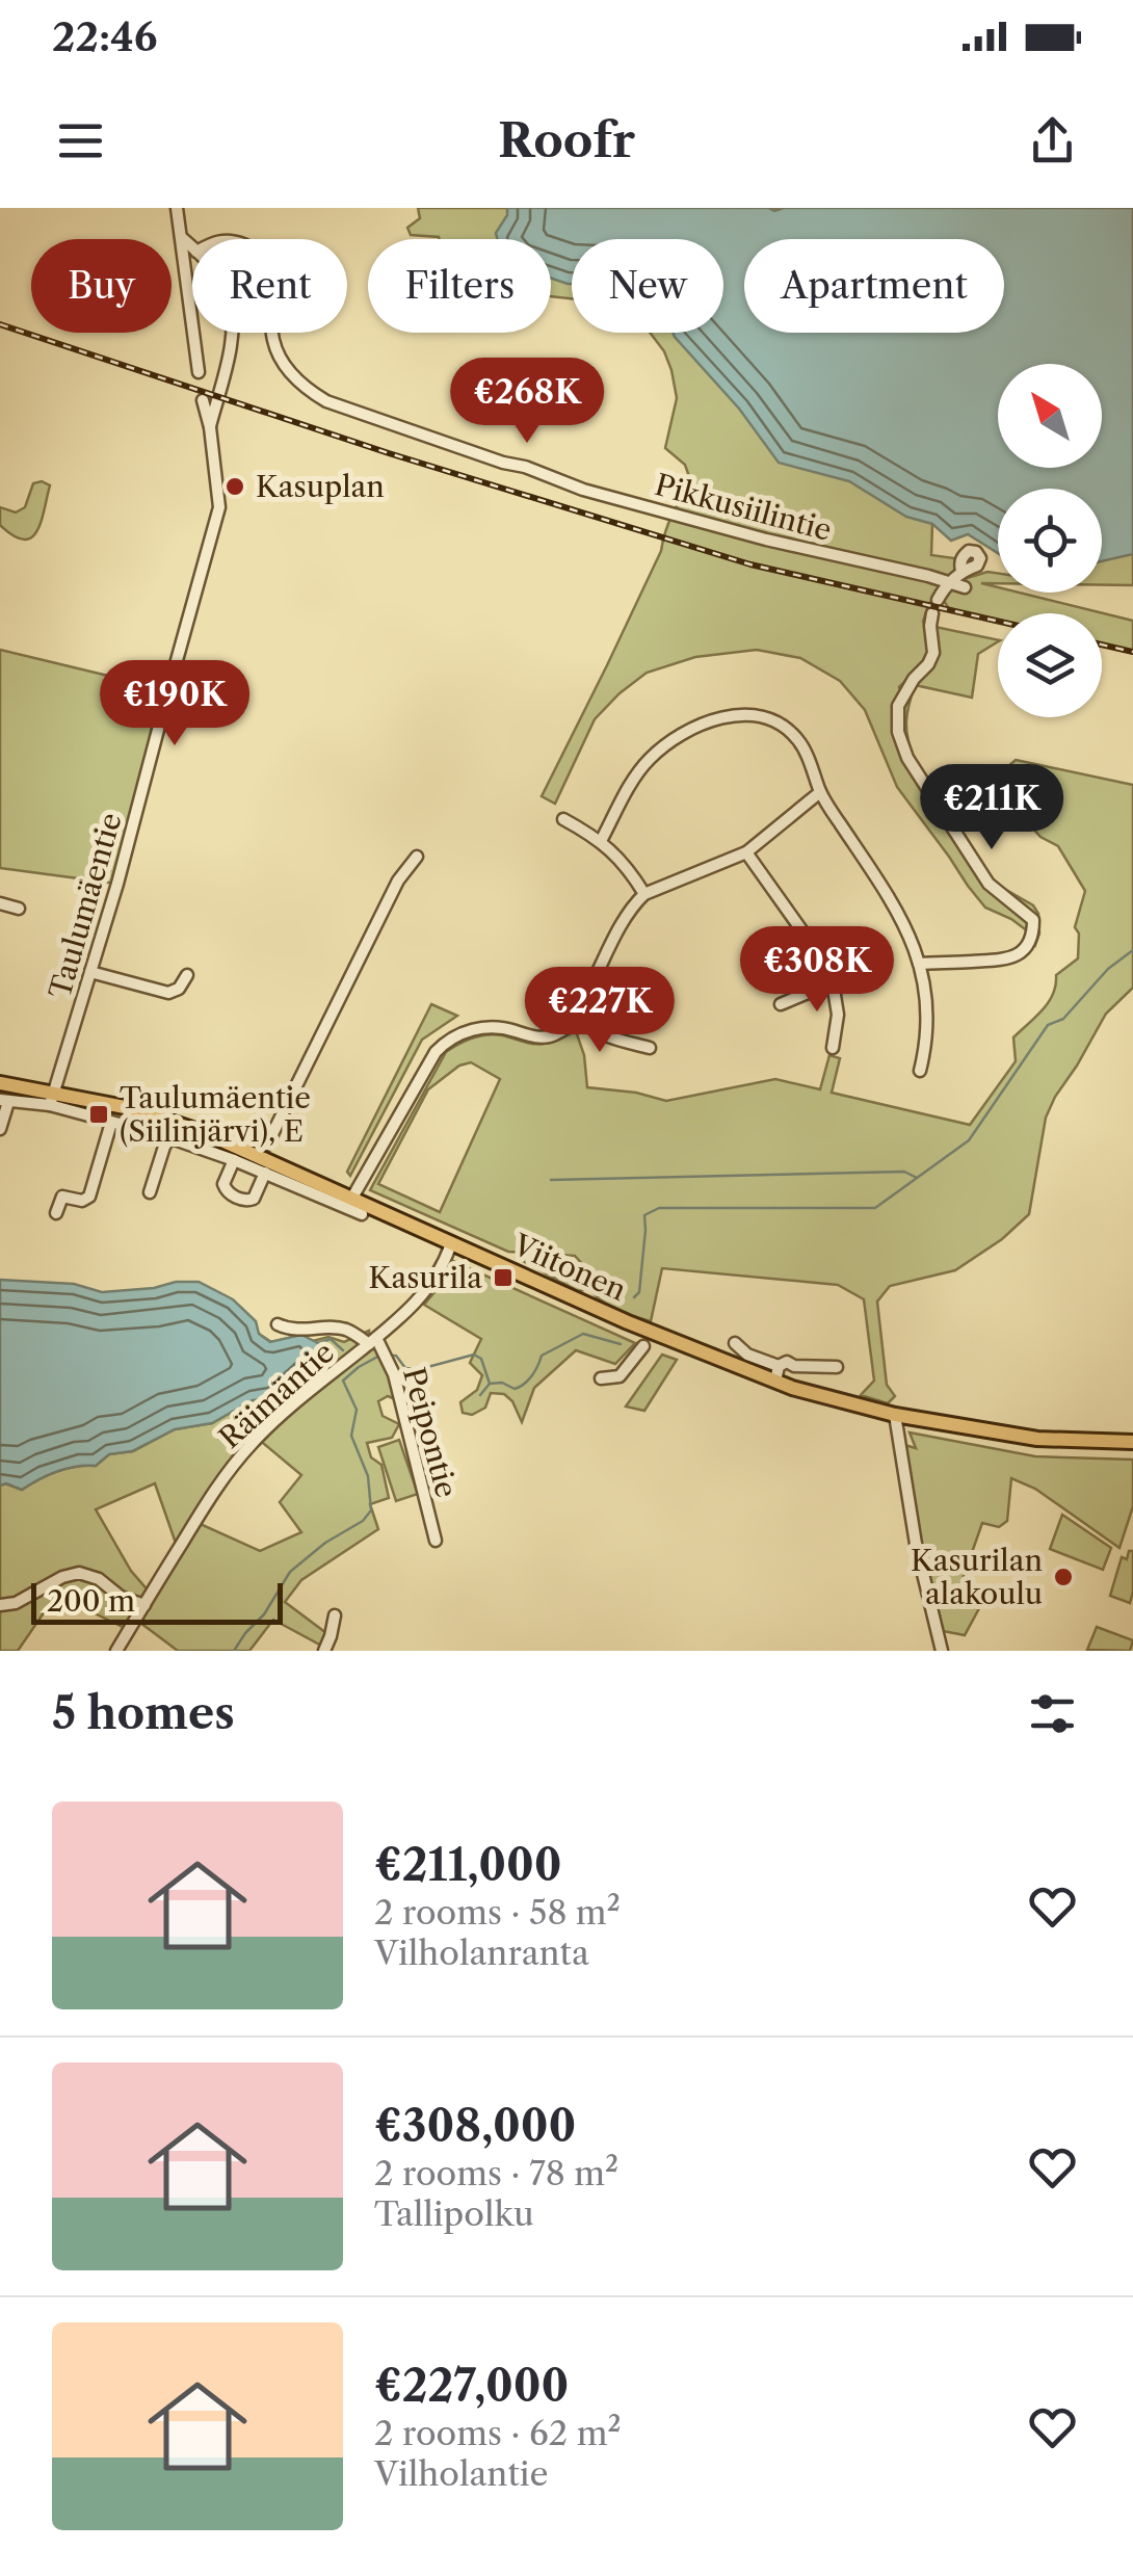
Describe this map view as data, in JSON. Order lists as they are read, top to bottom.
{
  "streets": {
    "main road": ["Viitonen"],
    "street": [
      "Pikkusiilintie",
      "Taulumäentie",
      "Räimäntie",
      "Peipontie"
    ]
  },
  "crossings": [
    ["Taulumäentie", "Viitonen"],
    ["Viitonen", "Räimäntie"],
    ["Räimäntie", "Peipontie"]
  ],
  "places": {
    "other": ["Kasuplan", "Kasurilan alakoulu"],
    "transit": ["Taulumäentie (Siilinjärvi), E", "Kasurila"]
  },
  "scale_bar": "200 m",
  "north": "top left",
  "page": {
    "status": "22:46",
    "header": "Roofr",
    "chip": [
      "Buy",
      "Rent",
      "Filters",
      "New",
      "Apartment"
    ],
    "price": [
      "€268K",
      "€190K",
      "€211K",
      "€308K",
      "€227K"
    ],
    "scale": "200 m",
    "heading": "5 homes",
    "list": [
      {
        "name": "€211,000",
        "note": "2 rooms · 58 m² · Vilholanranta"
      },
      {
        "name": "€308,000",
        "note": "2 rooms · 78 m² · Tallipolku"
      },
      {
        "name": "€227,000",
        "note": "2 rooms · 62 m² · Vilholantie"
      }
    ]
  }
}
